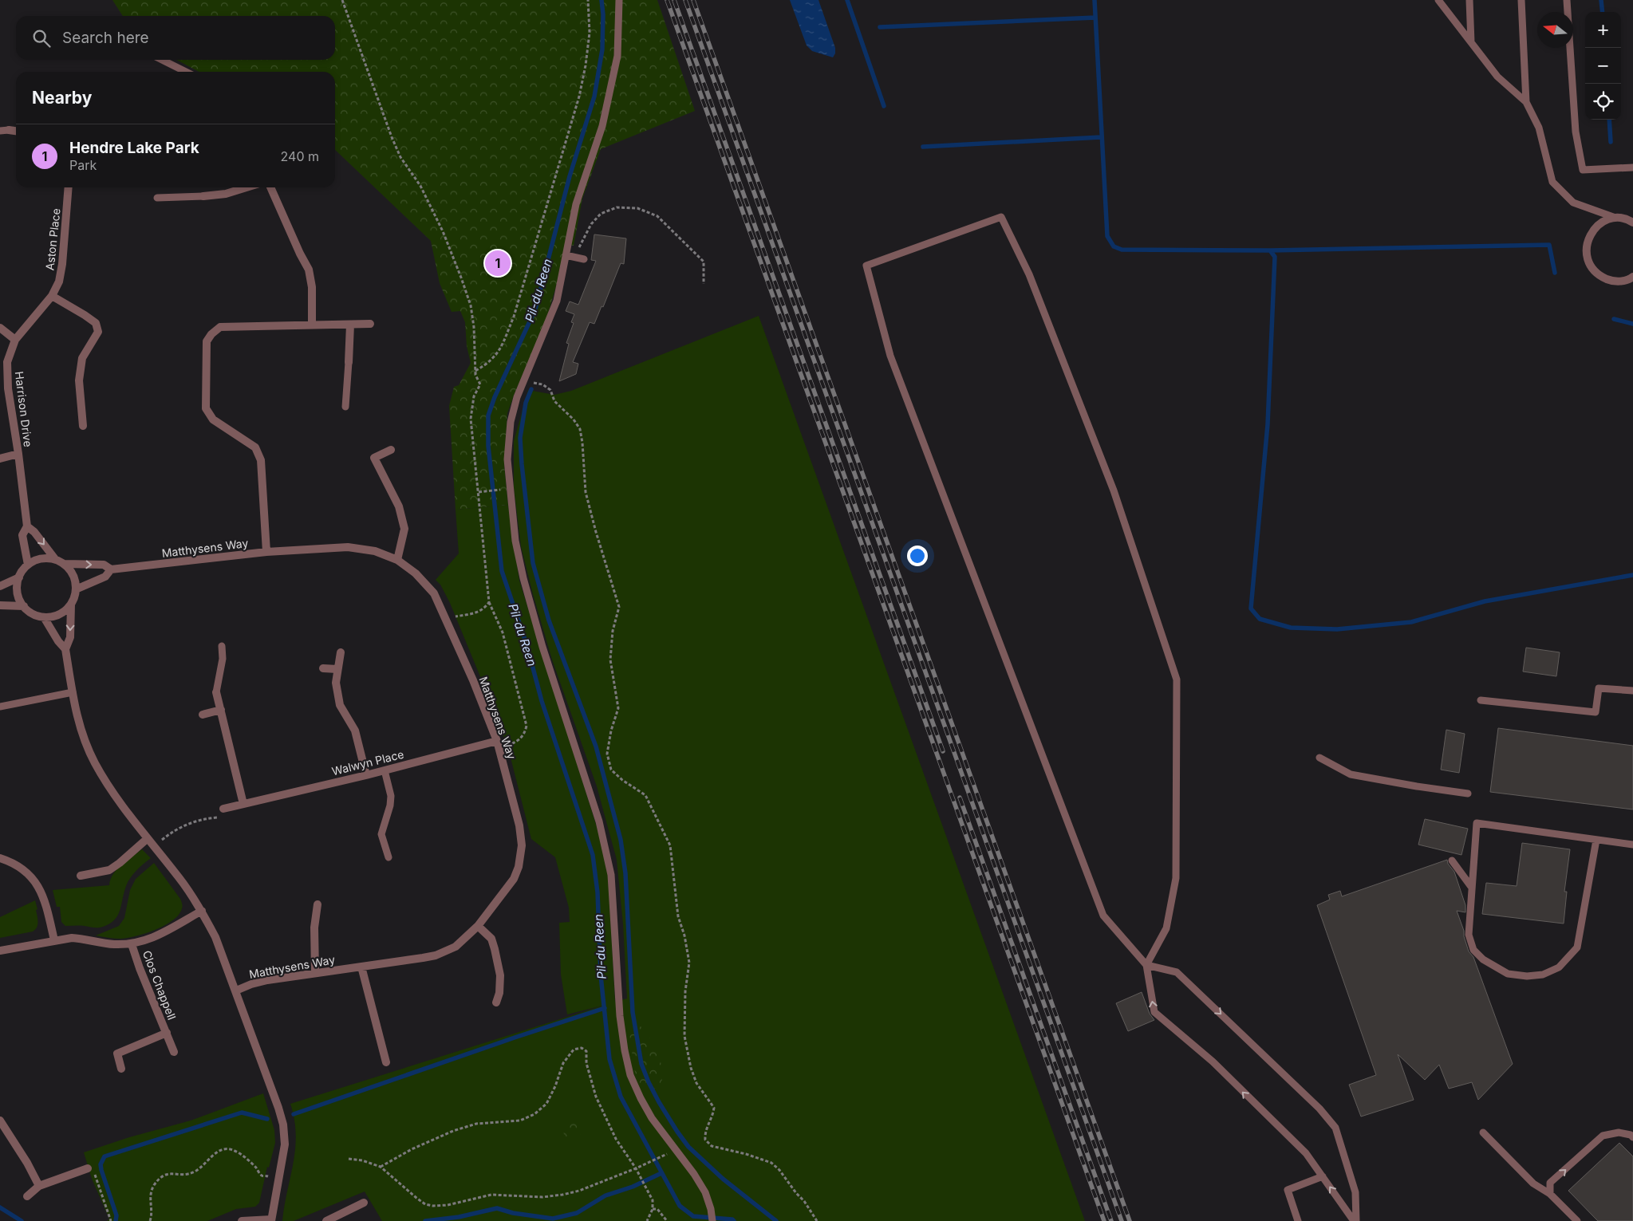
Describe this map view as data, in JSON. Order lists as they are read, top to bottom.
{
  "streets": {
    "street": [
      "Aston Place",
      "Harrison Drive",
      "Matthysens Way",
      "Walwyn Place",
      "Clos Chappell"
    ]
  },
  "crossings": [
    ["Aston Place", "Harrison Drive"],
    ["Harrison Drive", "Matthysens Way"],
    ["Matthysens Way", "Walwyn Place"]
  ],
  "water": ["Pil-du Reen"],
  "north": "left",
  "page": {
    "map_buttons": ["+", "−"],
    "search": "Search here",
    "heading": "Nearby",
    "list": [
      {
        "mark": "1",
        "name": "Hendre Lake Park",
        "note": "Park",
        "value": "240 m"
      }
    ],
    "pins": "1"
  }
}
